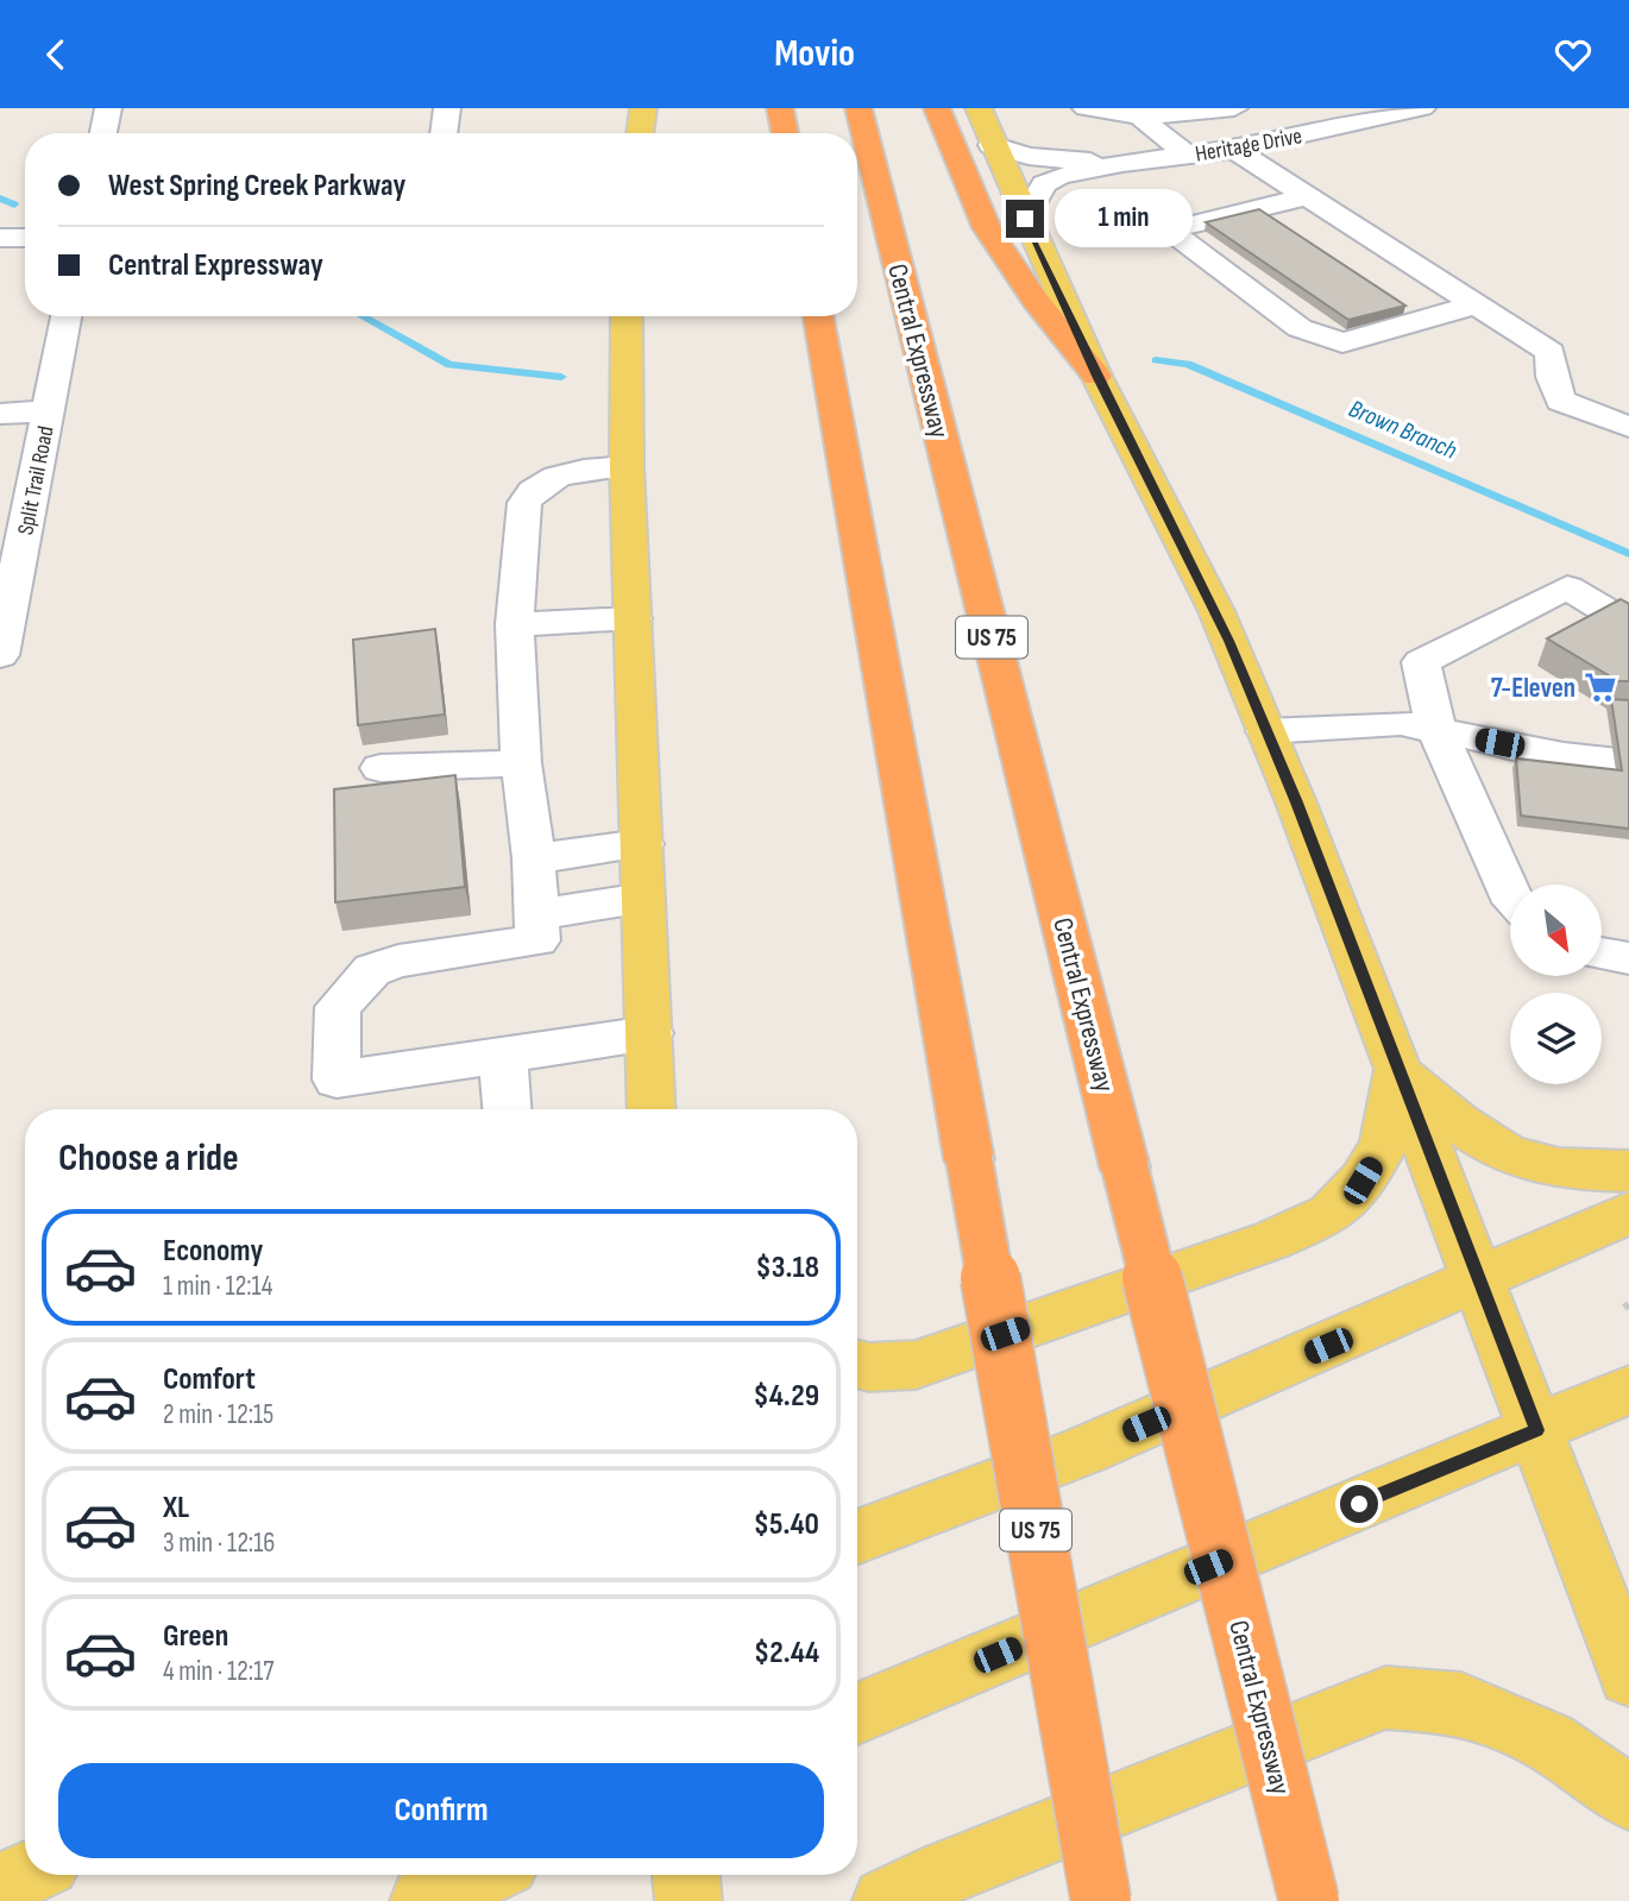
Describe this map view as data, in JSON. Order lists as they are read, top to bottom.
{
  "streets": {
    "highway": ["Central Expressway", "US 75"],
    "street": ["Heritage Drive", "Split Trail Road"]
  },
  "water": ["Brown Branch"],
  "places": {
    "supermarket": ["7-Eleven"]
  },
  "north": "bottom right",
  "page": {
    "header": "Movio",
    "banner": ["West Spring Creek Parkway", "Central Expressway"],
    "bubble": "1 min",
    "heading": "Choose a ride",
    "list": [
      {
        "name": "Economy",
        "note": "1 min · 12:14",
        "value": "$3.18"
      },
      {
        "name": "Comfort",
        "note": "2 min · 12:15",
        "value": "$4.29"
      },
      {
        "name": "XL",
        "note": "3 min · 12:16",
        "value": "$5.40"
      },
      {
        "name": "Green",
        "note": "4 min · 12:17",
        "value": "$2.44"
      }
    ],
    "buttons": "Confirm"
  }
}
